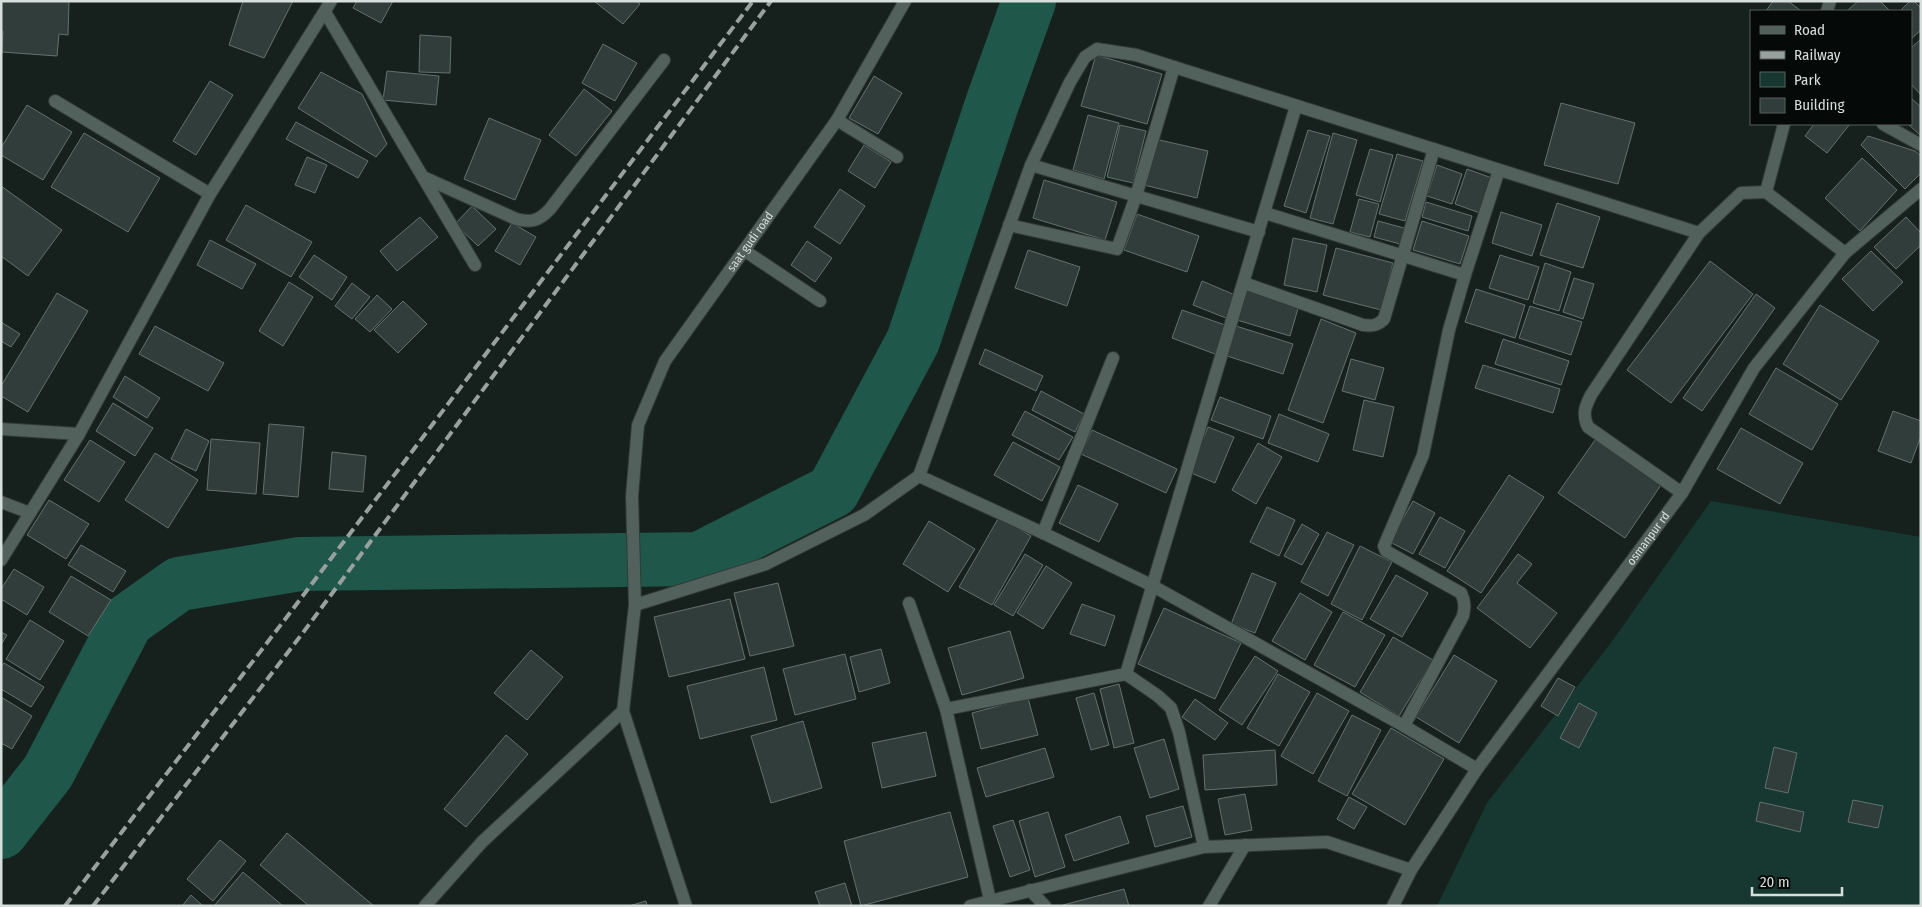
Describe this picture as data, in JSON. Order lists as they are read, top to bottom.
{
  "streets": {
    "street": ["saat gudi road", "osmanpur rd"]
  },
  "legend": [
    "Road",
    "Railway",
    "Park",
    "Building"
  ],
  "scale_bar": "20 m"
}
